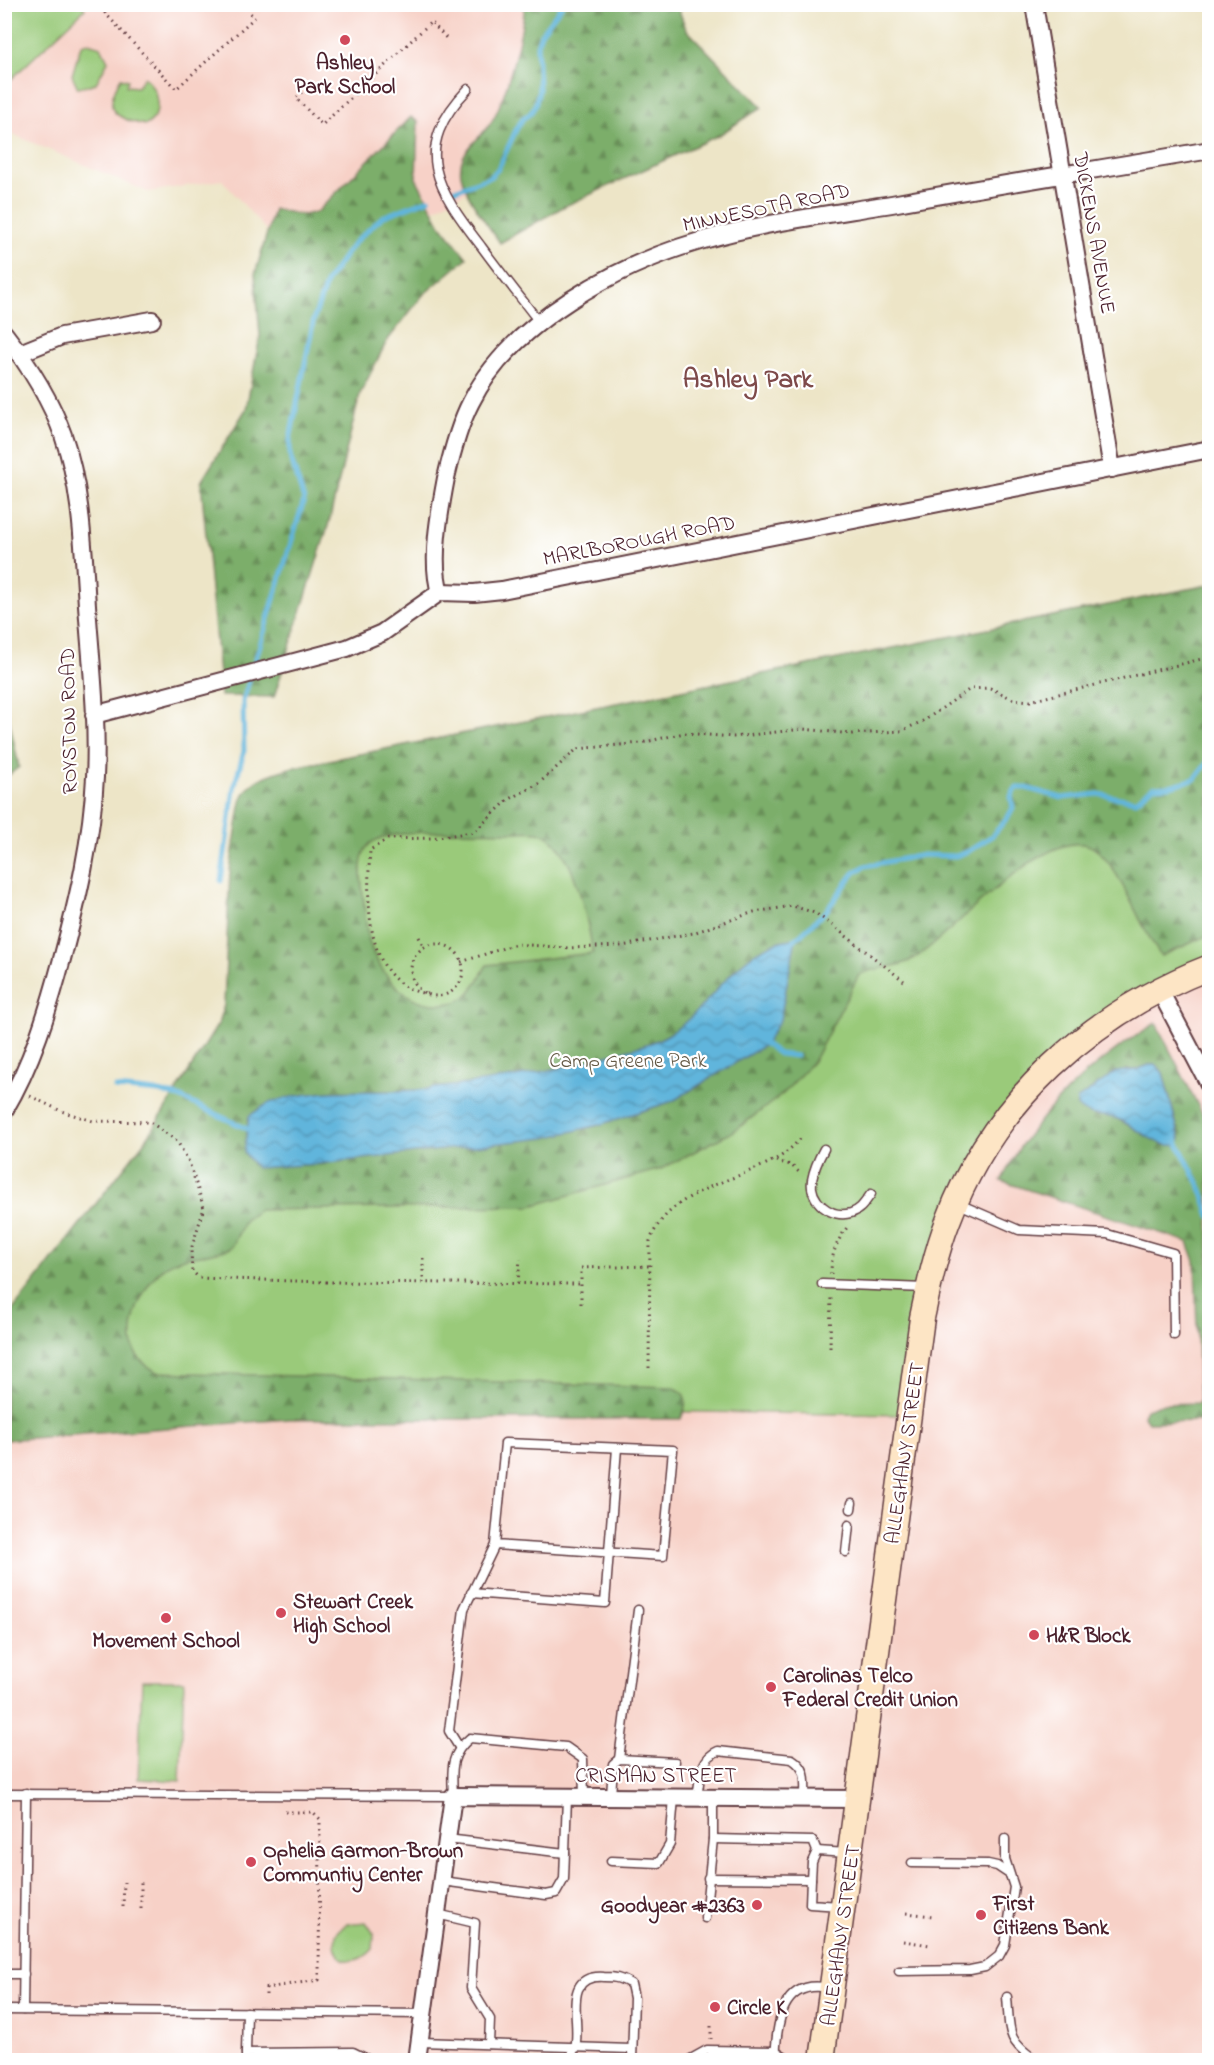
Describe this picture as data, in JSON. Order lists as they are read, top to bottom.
{
  "streets": {
    "street": [
      "MINNESOTA ROAD",
      "DICKENS AVENUE",
      "MARLBOROUGH ROAD",
      "ROYSTON ROAD",
      "ALLEGHANY STREET",
      "CRISMAN STREET"
    ]
  },
  "crossings": [
    ["MINNESOTA ROAD", "DICKENS AVENUE"],
    ["MINNESOTA ROAD", "MARLBOROUGH ROAD"],
    ["DICKENS AVENUE", "MARLBOROUGH ROAD"],
    ["ALLEGHANY STREET", "CRISMAN STREET"]
  ],
  "districts": ["Ashley Park"],
  "parks": ["Camp Greene Park"],
  "places": [
    "Ashley Park School",
    "Stewart Creek High School",
    "Movement School",
    "H&R Block",
    "Carolinas Telco Federal Credit Union",
    "Ophelia Garmon-Brown Communtiy Center",
    "Goodyear #2363",
    "First Citizens Bank",
    "Circle K"
  ]
}
